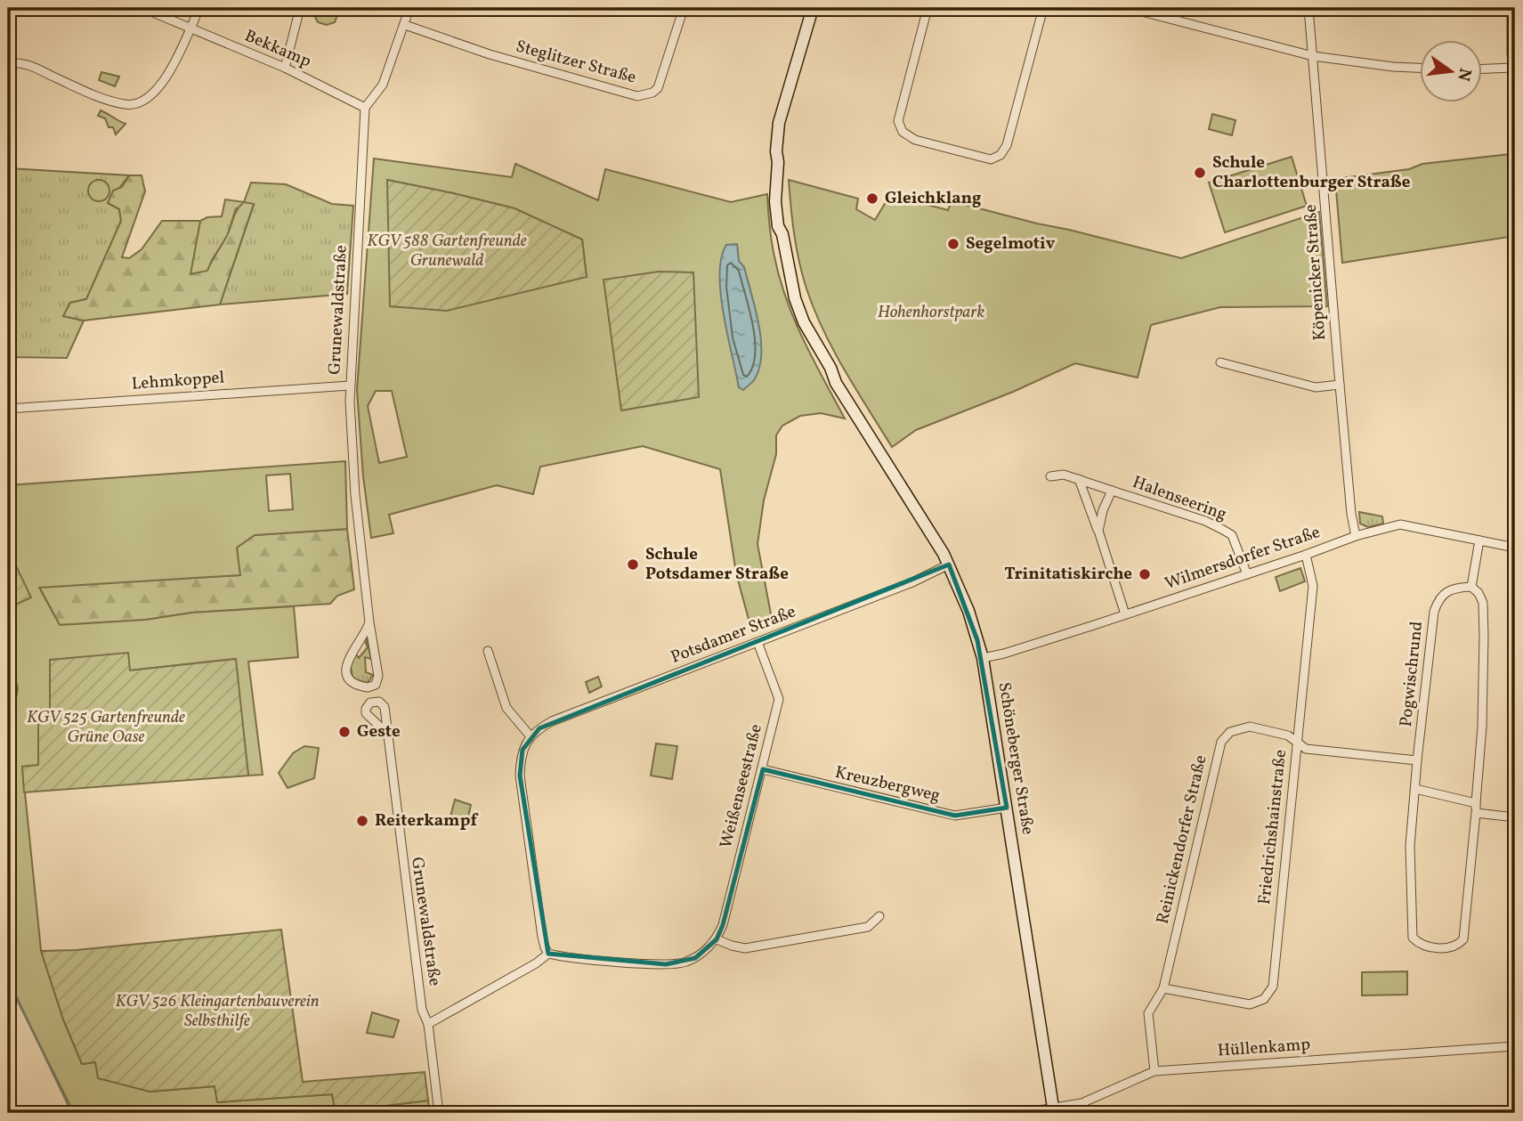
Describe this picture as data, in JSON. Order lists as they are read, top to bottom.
{
  "streets": {
    "street": [
      "Bekkamp",
      "Steglitzer Straße",
      "Köpenicker Straße",
      "Grunewaldstraße",
      "Lehmkoppel",
      "Halenseering",
      "Wilmersdorfer Straße",
      "Potsdamer Straße",
      "Pogwischrund",
      "Schöneberger Straße",
      "Kreuzbergweg",
      "Weißenseestraße",
      "Friedrichshainstraße",
      "Reinickendorfer Straße",
      "Hüllenkamp"
    ]
  },
  "crossings": [
    ["Bekkamp", "Grunewaldstraße"],
    ["Köpenicker Straße", "Wilmersdorfer Straße"],
    ["Grunewaldstraße", "Lehmkoppel"],
    ["Halenseering", "Wilmersdorfer Straße"],
    ["Wilmersdorfer Straße", "Schöneberger Straße"],
    ["Wilmersdorfer Straße", "Friedrichshainstraße"],
    ["Potsdamer Straße", "Schöneberger Straße"],
    ["Potsdamer Straße", "Weißenseestraße"],
    ["Pogwischrund", "Reinickendorfer Straße"],
    ["Schöneberger Straße", "Kreuzbergweg"],
    ["Schöneberger Straße", "Hüllenkamp"],
    ["Kreuzbergweg", "Weißenseestraße"],
    ["Friedrichshainstraße", "Reinickendorfer Straße"],
    ["Reinickendorfer Straße", "Hüllenkamp"]
  ],
  "parks": [
    "KGV 588 Gartenfreunde Grunewald",
    "Hohenhorstpark",
    "KGV 525 Gartenfreunde Grüne Oase",
    "KGV 526 Kleingartenbauverein Selbsthilfe"
  ],
  "places": [
    "Schule Charlottenburger Straße",
    "Gleichklang",
    "Segelmotiv",
    "Schule Potsdamer Straße",
    "Trinitatiskirche",
    "Geste",
    "Reiterkampf"
  ],
  "north": "right"
}
